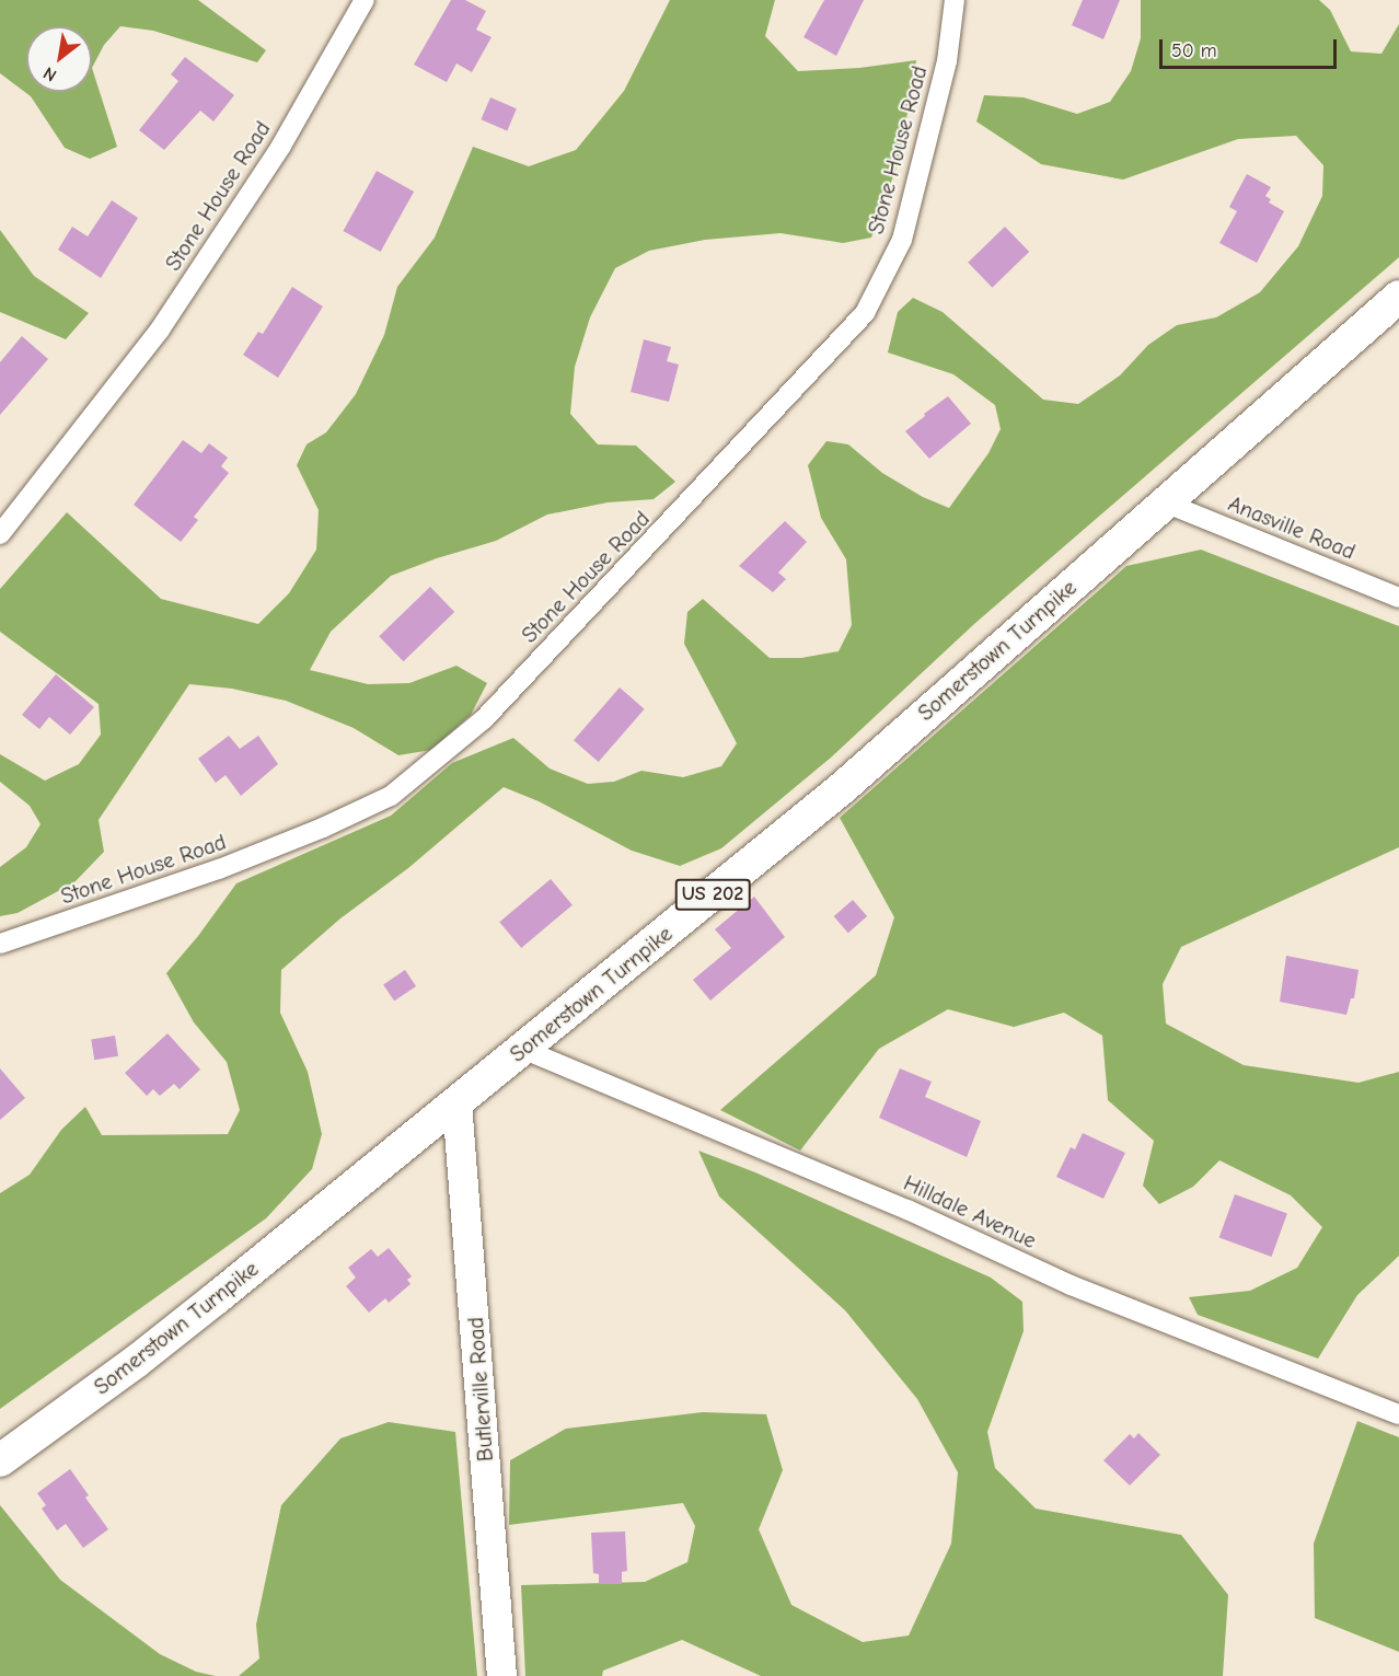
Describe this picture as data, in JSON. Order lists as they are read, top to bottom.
{
  "streets": {
    "main road": ["Somerstown Turnpike", "US 202"],
    "street": [
      "Stone House Road",
      "Anasville Road",
      "Hilldale Avenue",
      "Butlerville Road"
    ]
  },
  "crossings": [
    ["Anasville Road", "Somerstown Turnpike"],
    ["Somerstown Turnpike", "Hilldale Avenue"],
    ["Somerstown Turnpike", "Butlerville Road"]
  ],
  "scale_bar": "50 m",
  "north": "bottom left"
}
